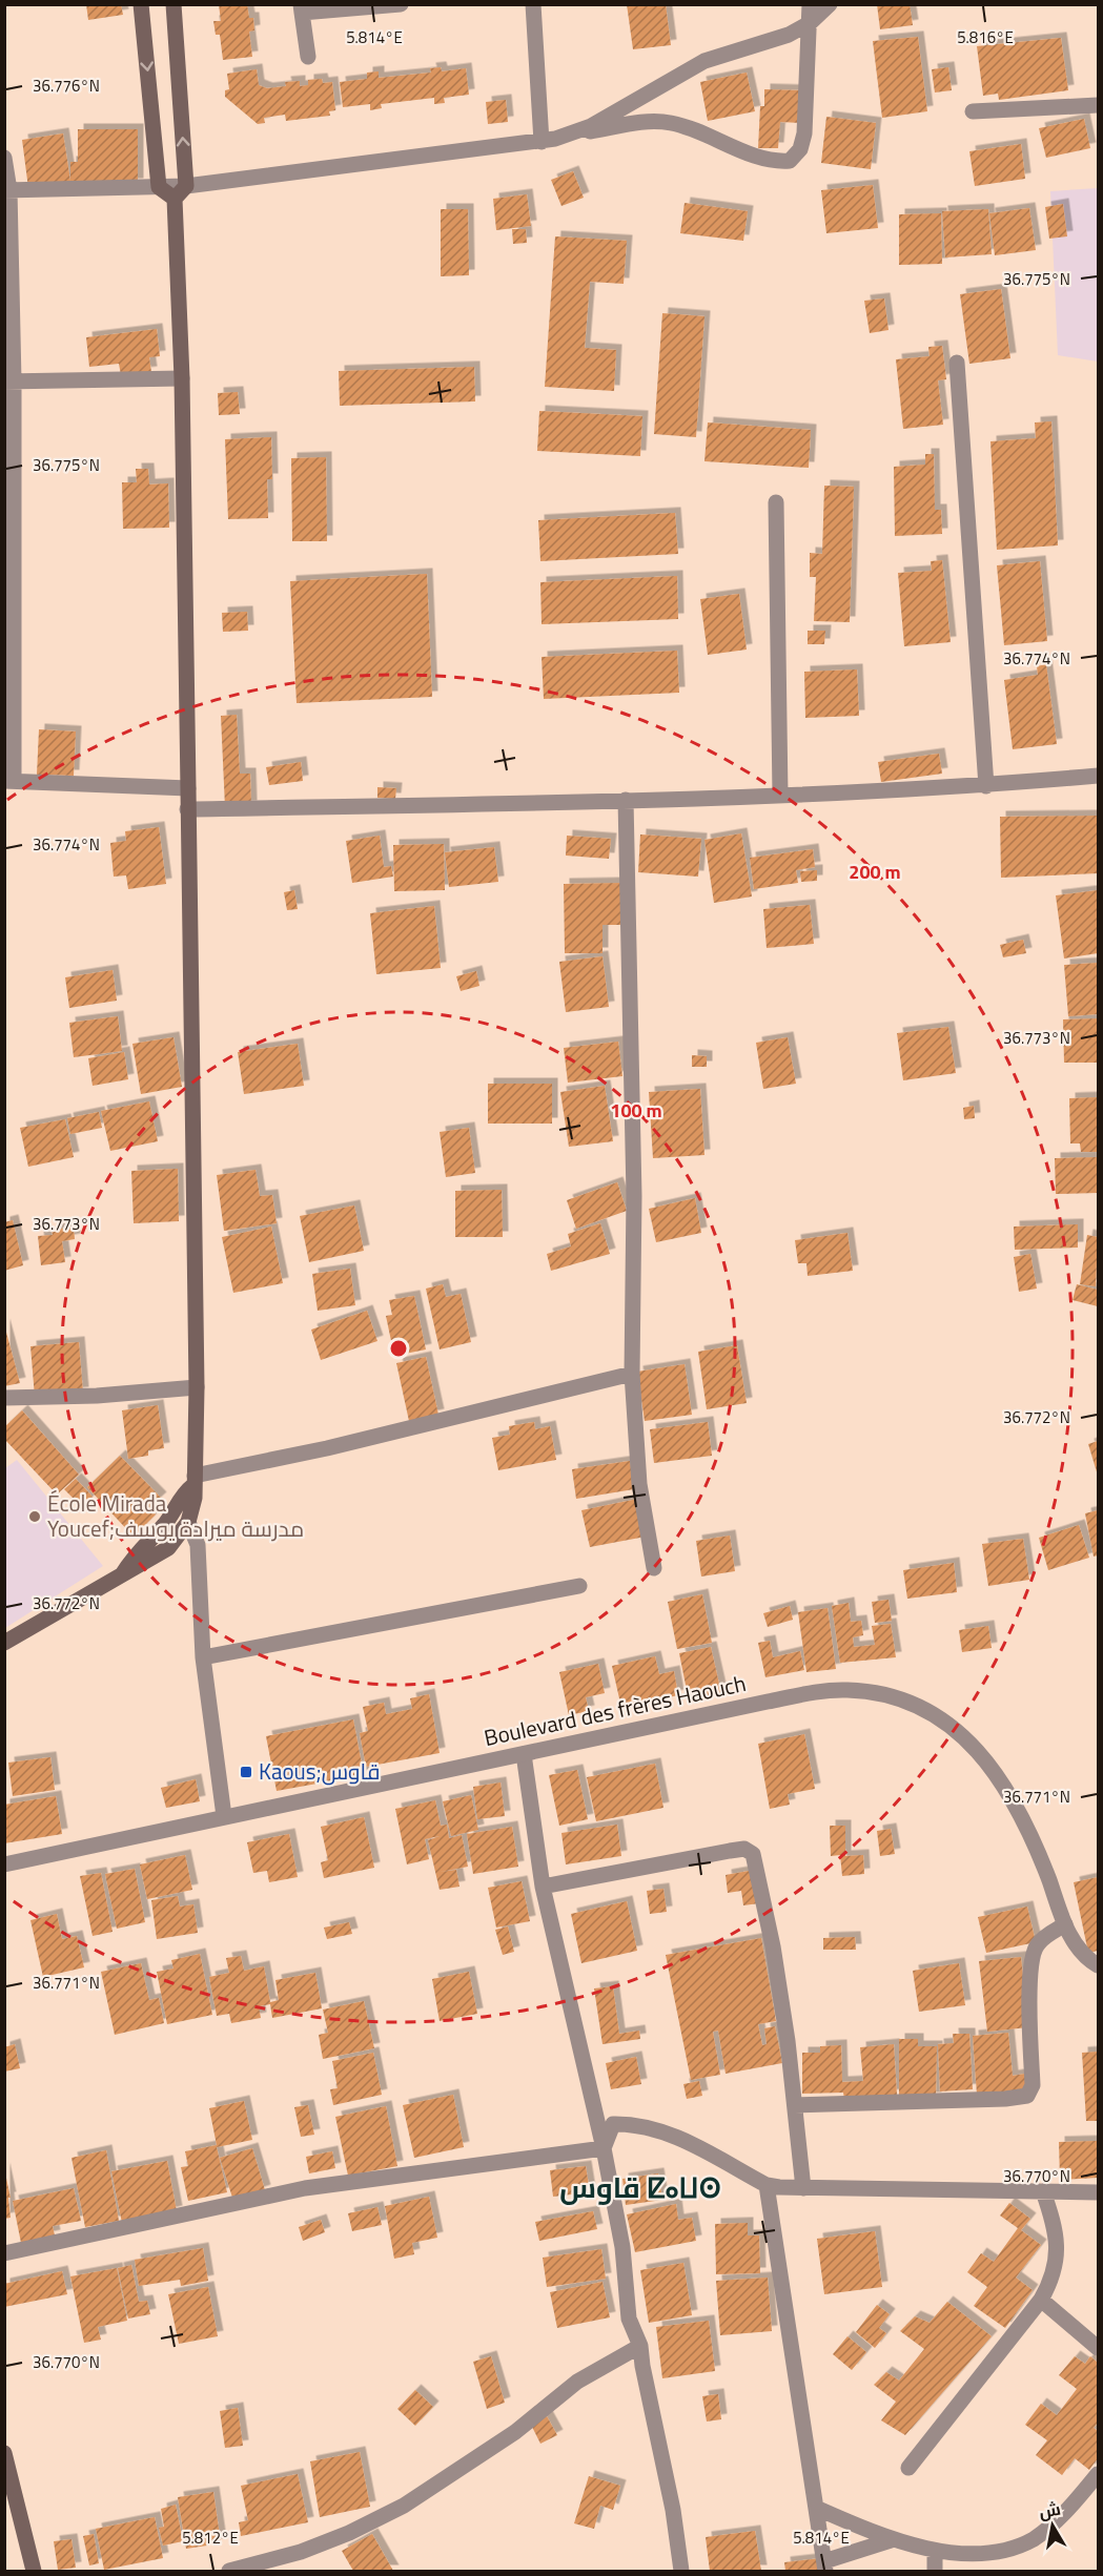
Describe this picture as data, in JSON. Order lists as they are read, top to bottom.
{
  "streets": {
    "street": ["Boulevard des frères Haouch"]
  },
  "districts": ["قاوس ⵇⴰⵡⵙ"],
  "places": {
    "other": ["École Mirada Youcef;مدرسة ميرادة يوسف"],
    "transit": ["Kaous;قاوس"]
  },
  "north": "top",
  "coordinates": [
    "5.814°E",
    "5.816°E",
    "36.776°N",
    "36.775°N",
    "36.774°N",
    "36.773°N",
    "36.772°N",
    "36.771°N",
    "36.770°N",
    "5.812°E"
  ],
  "rings": ["200 m", "100 m"]
}
